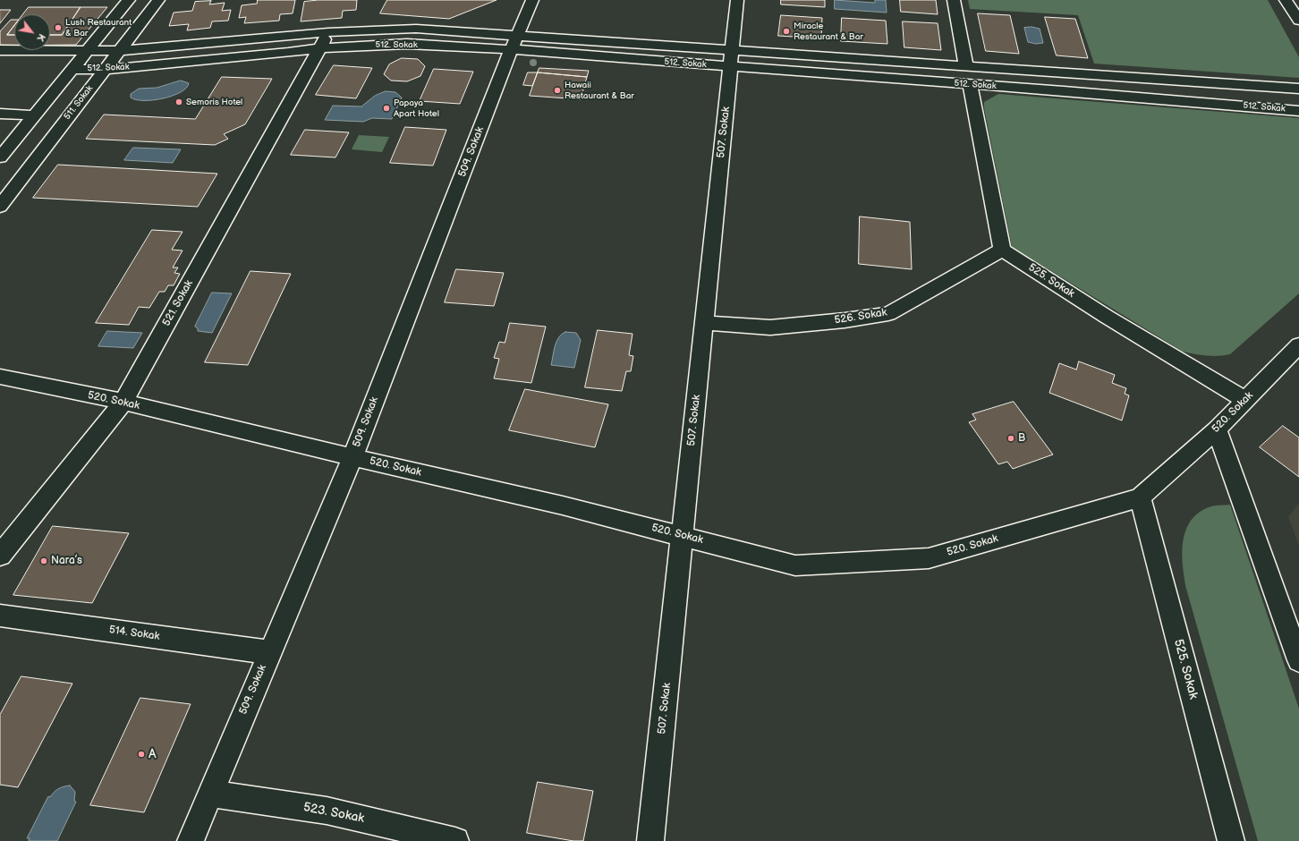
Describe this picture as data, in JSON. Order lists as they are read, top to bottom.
{
  "streets": {
    "street": [
      "512. Sokak",
      "511. Sokak",
      "507. Sokak",
      "509. Sokak",
      "525. Sokak",
      "521. Sokak",
      "526. Sokak",
      "520. Sokak",
      "514. Sokak",
      "523. Sokak"
    ]
  },
  "crossings": [
    ["512. Sokak", "511. Sokak"],
    ["512. Sokak", "507. Sokak"],
    ["512. Sokak", "509. Sokak"],
    ["512. Sokak", "521. Sokak"],
    ["507. Sokak", "526. Sokak"],
    ["507. Sokak", "520. Sokak"],
    ["509. Sokak", "520. Sokak"],
    ["509. Sokak", "514. Sokak"],
    ["509. Sokak", "523. Sokak"],
    ["525. Sokak", "526. Sokak"],
    ["525. Sokak", "520. Sokak"],
    ["521. Sokak", "520. Sokak"]
  ],
  "places": [
    "Lush Restaurant & Bar",
    "Miracle Restaurant & Bar",
    "Hawaii Restaurant & Bar",
    "Semoris Hotel",
    "Papaya Apart Hotel",
    "B",
    "Nara’s",
    "A"
  ],
  "north": "bottom right"
}
